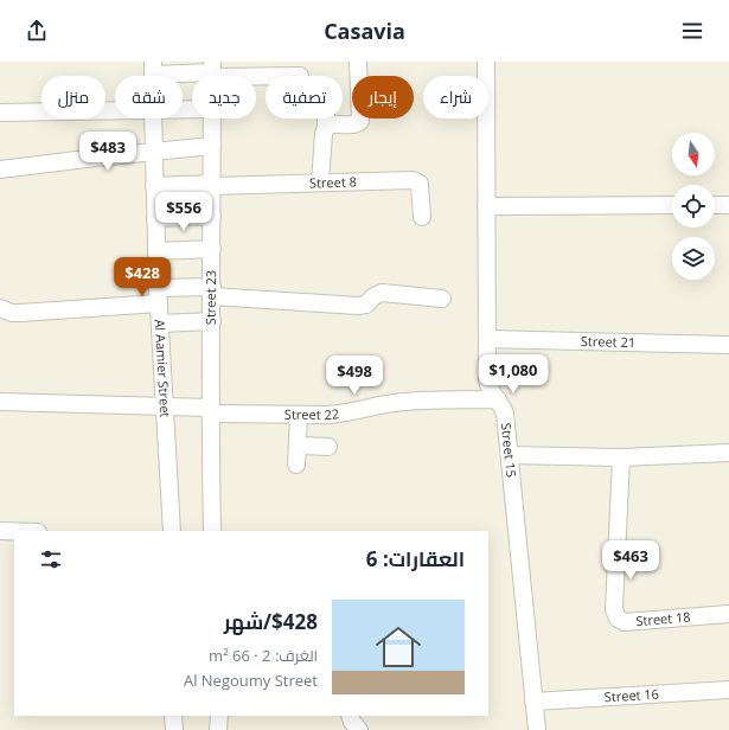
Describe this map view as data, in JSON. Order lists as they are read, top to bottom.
{
  "streets": {
    "street": [
      "Street 8",
      "Street 23",
      "Street 21",
      "Al Aamier Street",
      "Street 22",
      "Street 15",
      "Street 18",
      "Street 16"
    ]
  },
  "crossings": [
    ["Street 8", "Street 23"],
    ["Street 8", "Al Aamier Street"],
    ["Street 23", "Street 22"],
    ["Street 21", "Street 15"],
    ["Al Aamier Street", "Street 22"],
    ["Street 22", "Street 15"],
    ["Street 15", "Street 16"]
  ],
  "north": "bottom",
  "page": {
    "header": "Casavia",
    "chip": [
      "شراء",
      "إيجار",
      "تصفية",
      "جديد",
      "شقة",
      "منزل"
    ],
    "price": [
      "$483",
      "$556",
      "$428",
      "$1,080",
      "$498",
      "$463"
    ],
    "heading": "العقارات: 6",
    "list": [
      {
        "name": "$428/شهر",
        "note": "الغرف: 2 · 66 m² · Al Negoumy Street"
      }
    ]
  }
}
